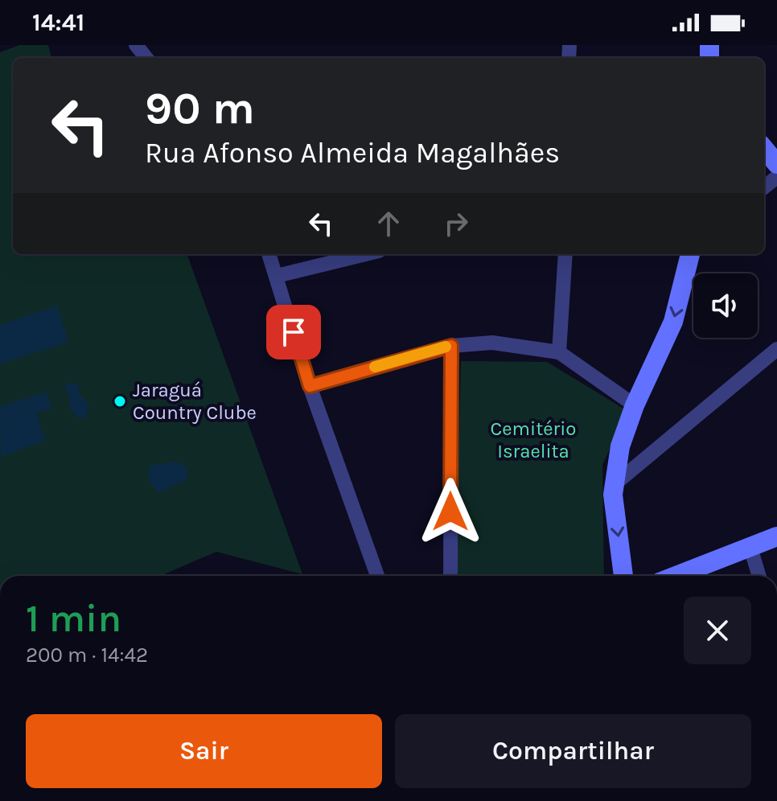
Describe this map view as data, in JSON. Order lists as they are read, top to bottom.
{
  "parks": ["Cemitério Israelita"],
  "places": ["Jaraguá Country Clube"],
  "page": {
    "status": "14:41",
    "turn": ["90 m", "Rua Afonso Almeida Magalhães"],
    "heading": ["1 min", "200 m · 14:42"],
    "buttons": ["Sair", "Compartilhar"]
  }
}
